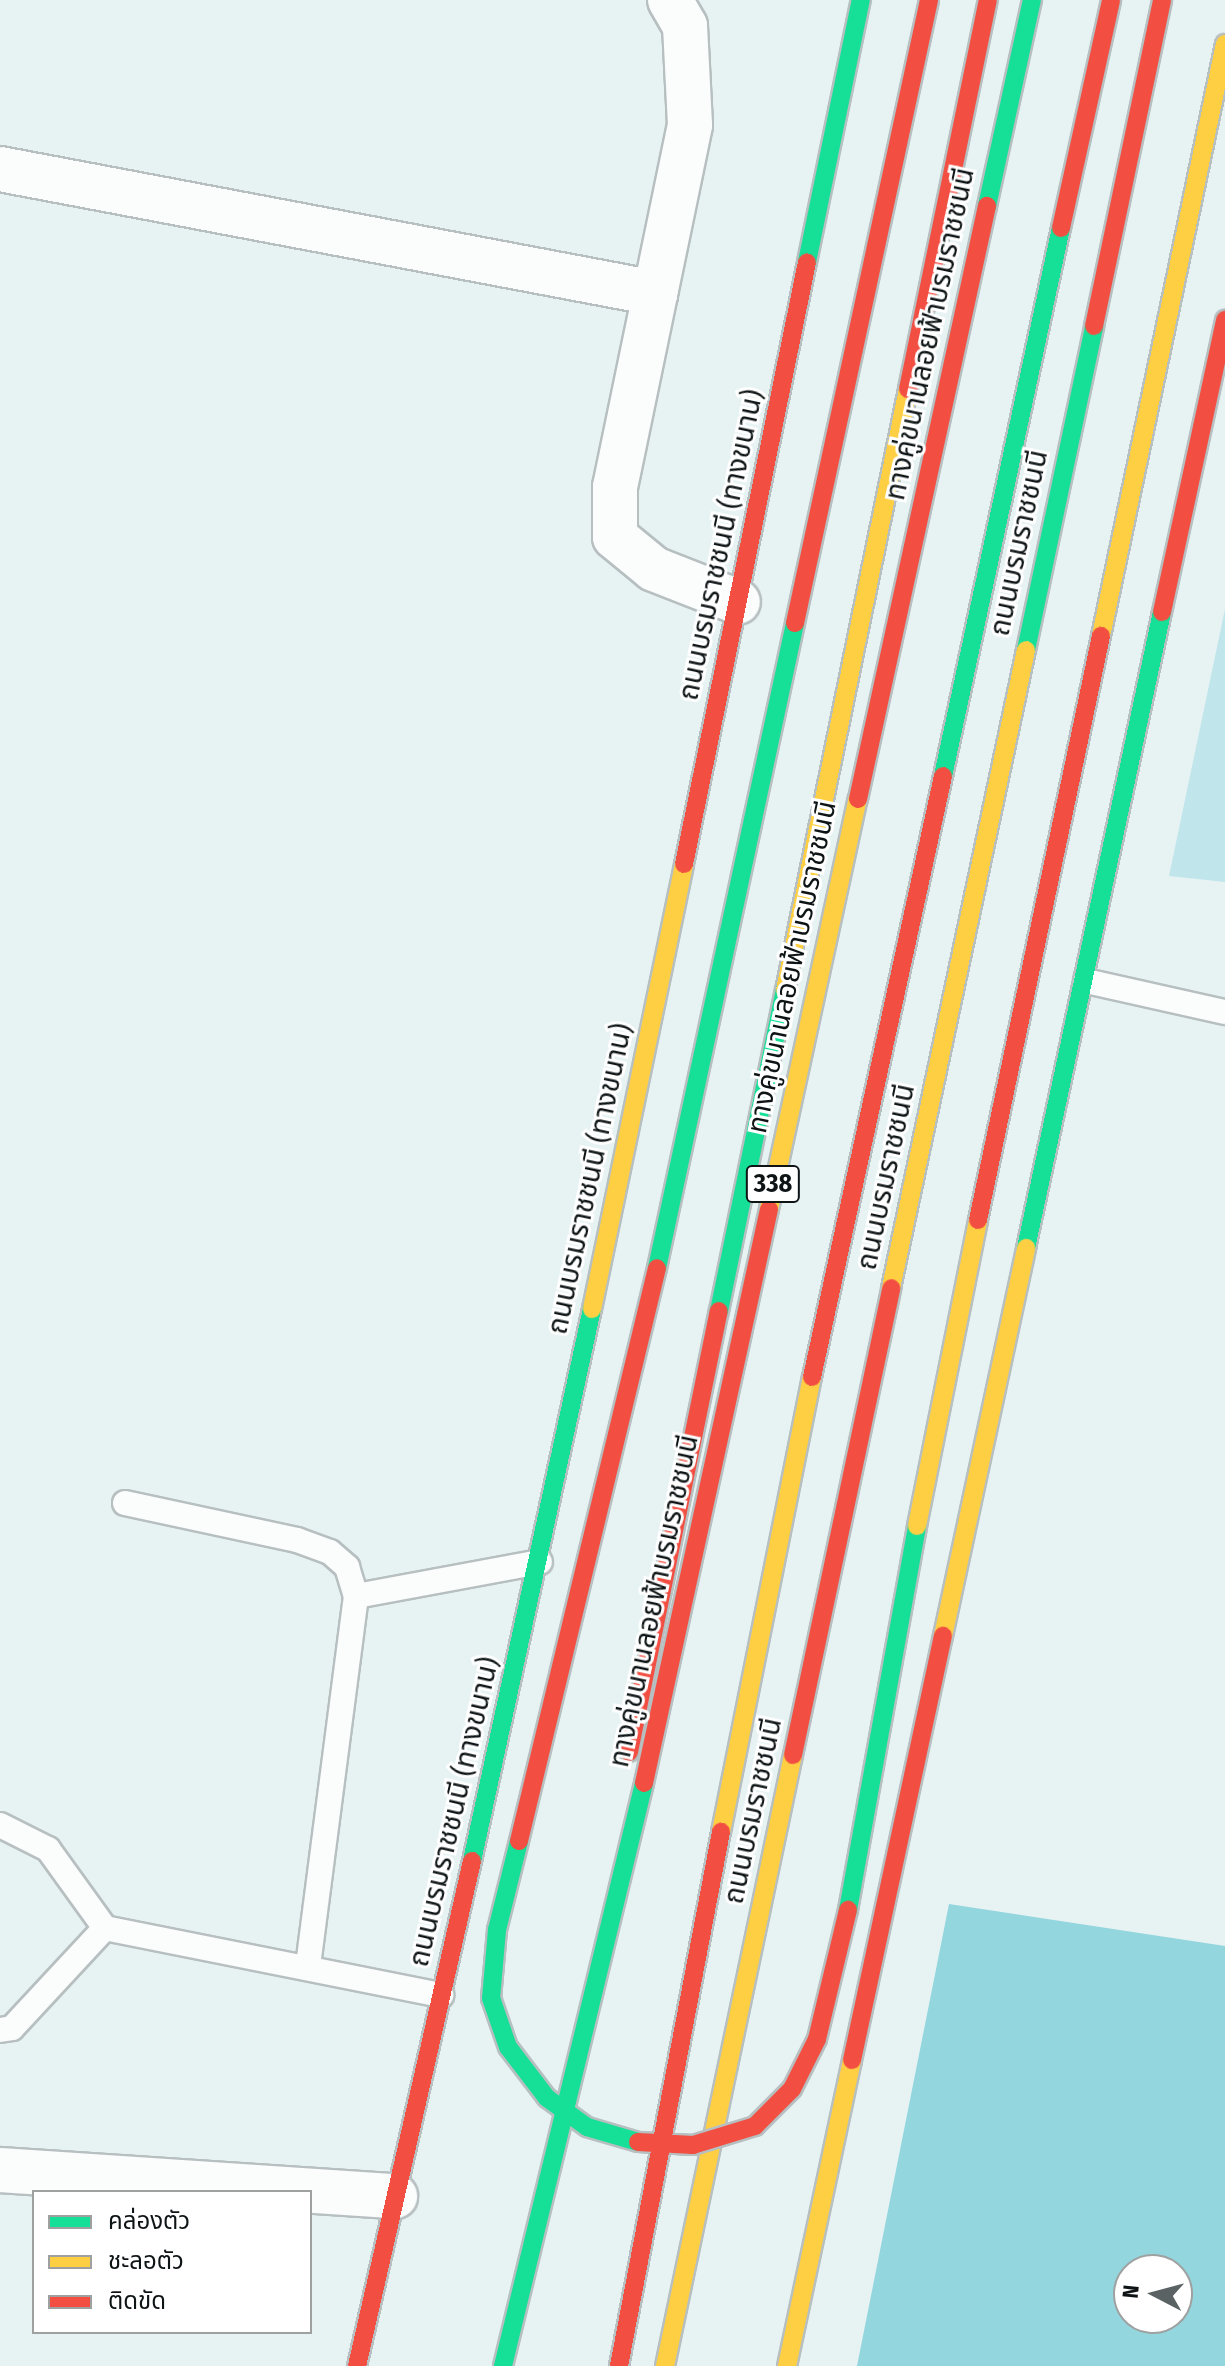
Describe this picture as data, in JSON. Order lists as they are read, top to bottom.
{
  "streets": {
    "main road": [
      "ทางคู่ขนานลอยฟ้าบรมราชชนนี",
      "ถนนบรมราชชนนี",
      "ถนนบรมราชชนนี (ทางขนาน)",
      "338"
    ]
  },
  "crossings": [
    ["ทางคู่ขนานลอยฟ้าบรมราชชนนี", "338"]
  ],
  "legend": ["คล่องตัว", "ชะลอตัว", "ติดขัด"],
  "north": "left"
}
